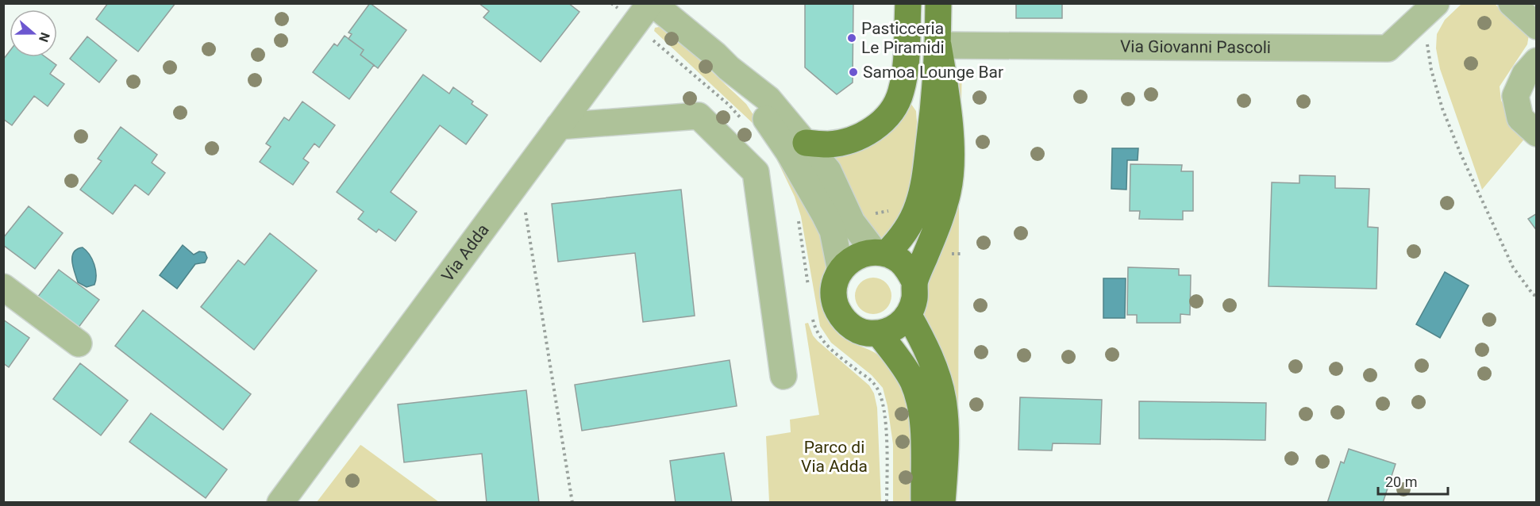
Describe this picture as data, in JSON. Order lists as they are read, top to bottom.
{
  "streets": {
    "street": ["Via Giovanni Pascoli", "Via Adda"]
  },
  "parks": ["Parco di Via Adda"],
  "places": ["Pasticceria Le Piramidi", "Samoa Lounge Bar"],
  "scale_bar": "20 m",
  "north": "right"
}
